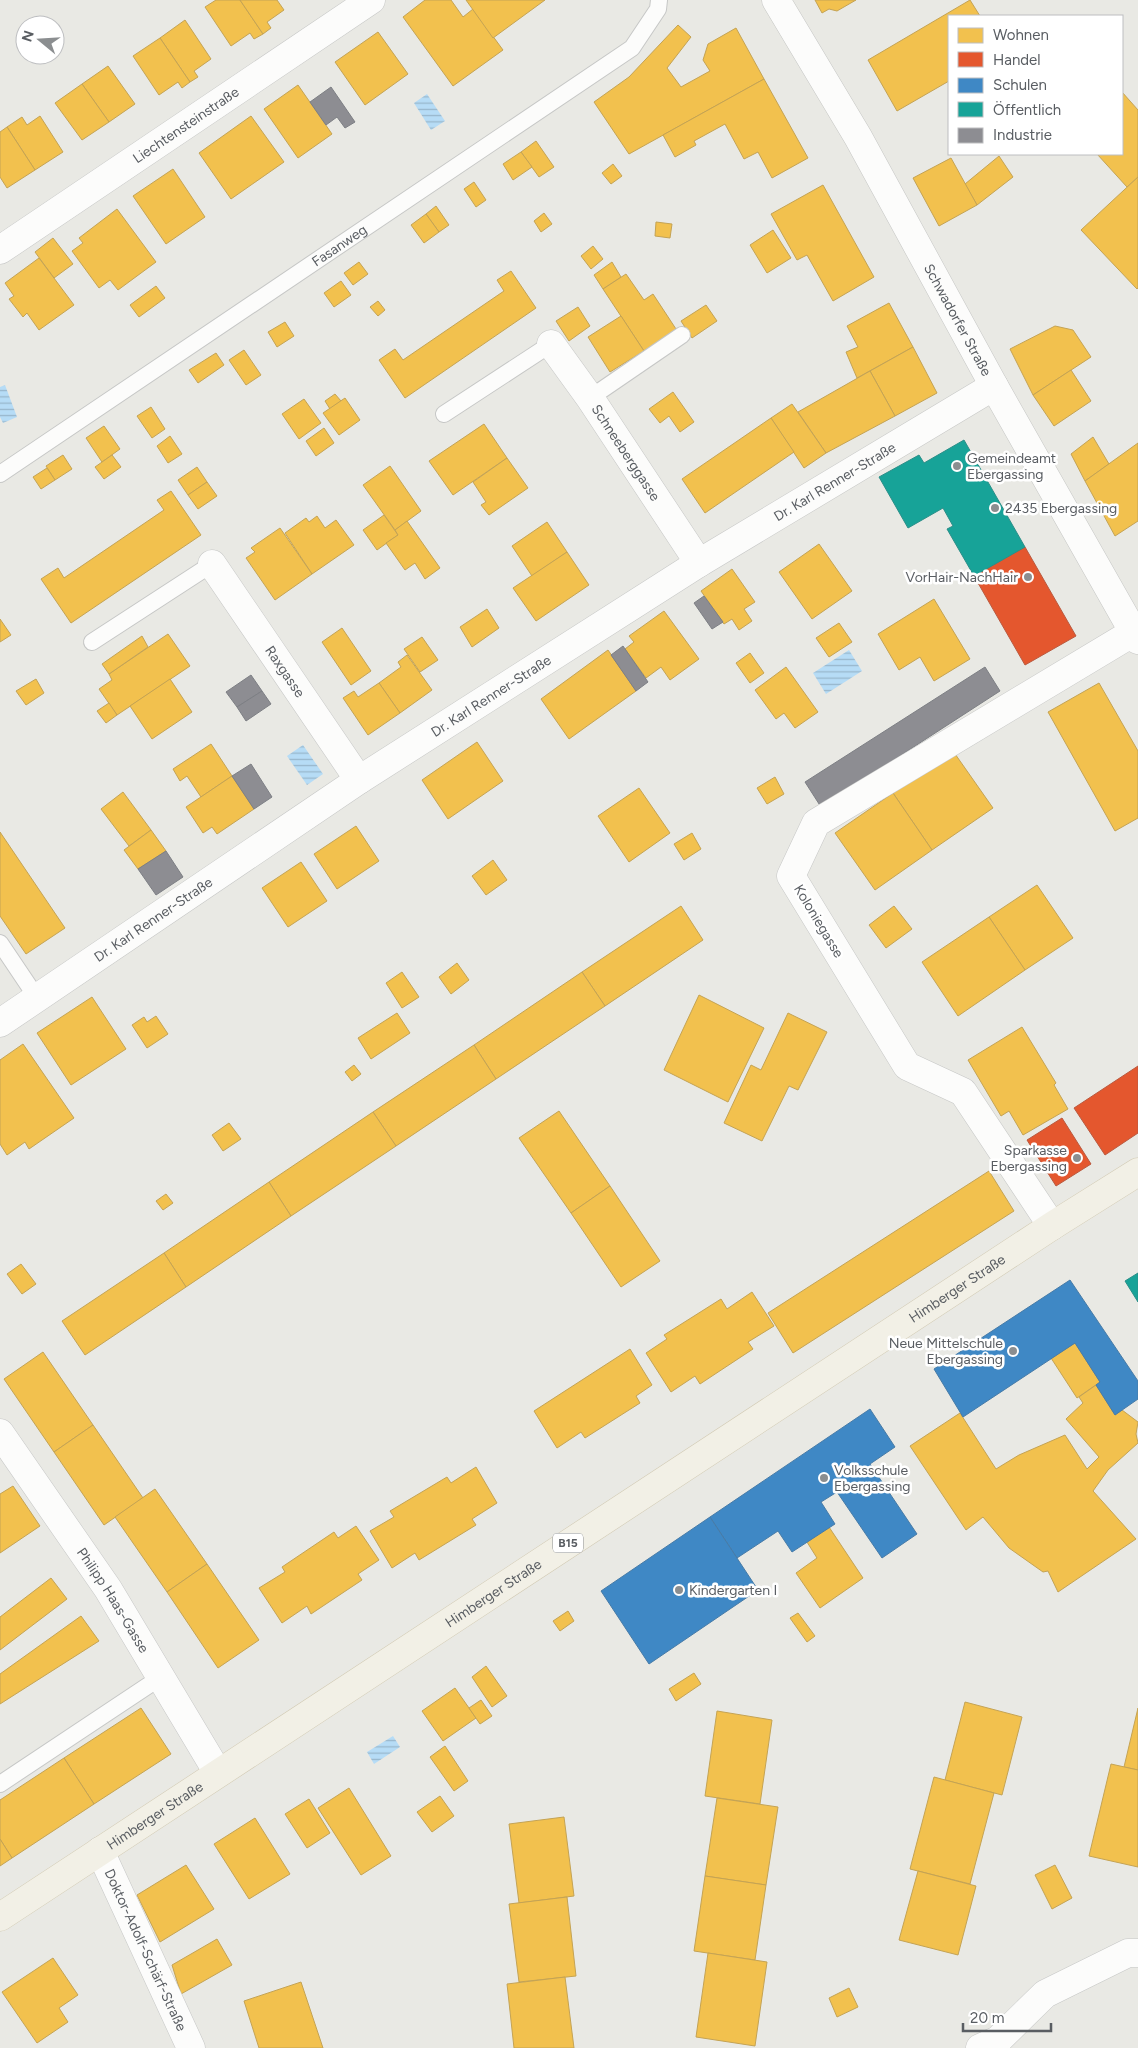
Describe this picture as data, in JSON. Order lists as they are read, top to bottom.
{
  "streets": {
    "main road": ["Himberger Straße", "B15"],
    "street": [
      "Liechtensteinstraße",
      "Schwadorfer Straße",
      "Schneeberggasse",
      "Dr. Karl Renner-Straße",
      "Raxgasse",
      "Koloniegasse",
      "Philipp Haas-Gasse",
      "Doktor-Adolf-Schärf-Straße"
    ],
    "lane": ["Fasanweg"]
  },
  "crossings": [
    ["Schwadorfer Straße", "Dr. Karl Renner-Straße"],
    ["Schwadorfer Straße", "Koloniegasse"],
    ["Schneeberggasse", "Dr. Karl Renner-Straße"],
    ["Dr. Karl Renner-Straße", "Raxgasse"],
    ["Koloniegasse", "Himberger Straße"],
    ["Himberger Straße", "Philipp Haas-Gasse"],
    ["Himberger Straße", "Doktor-Adolf-Schärf-Straße"]
  ],
  "places": [
    "Gemeindeamt Ebergassing",
    "2435 Ebergassing",
    "VorHair-NachHair",
    "Sparkasse Ebergassing",
    "Neue Mittelschule Ebergassing",
    "Volksschule Ebergassing",
    "Kindergarten I"
  ],
  "legend": [
    "Wohnen",
    "Handel",
    "Schulen",
    "Öffentlich",
    "Industrie"
  ],
  "scale_bar": "20 m",
  "north": "left"
}
